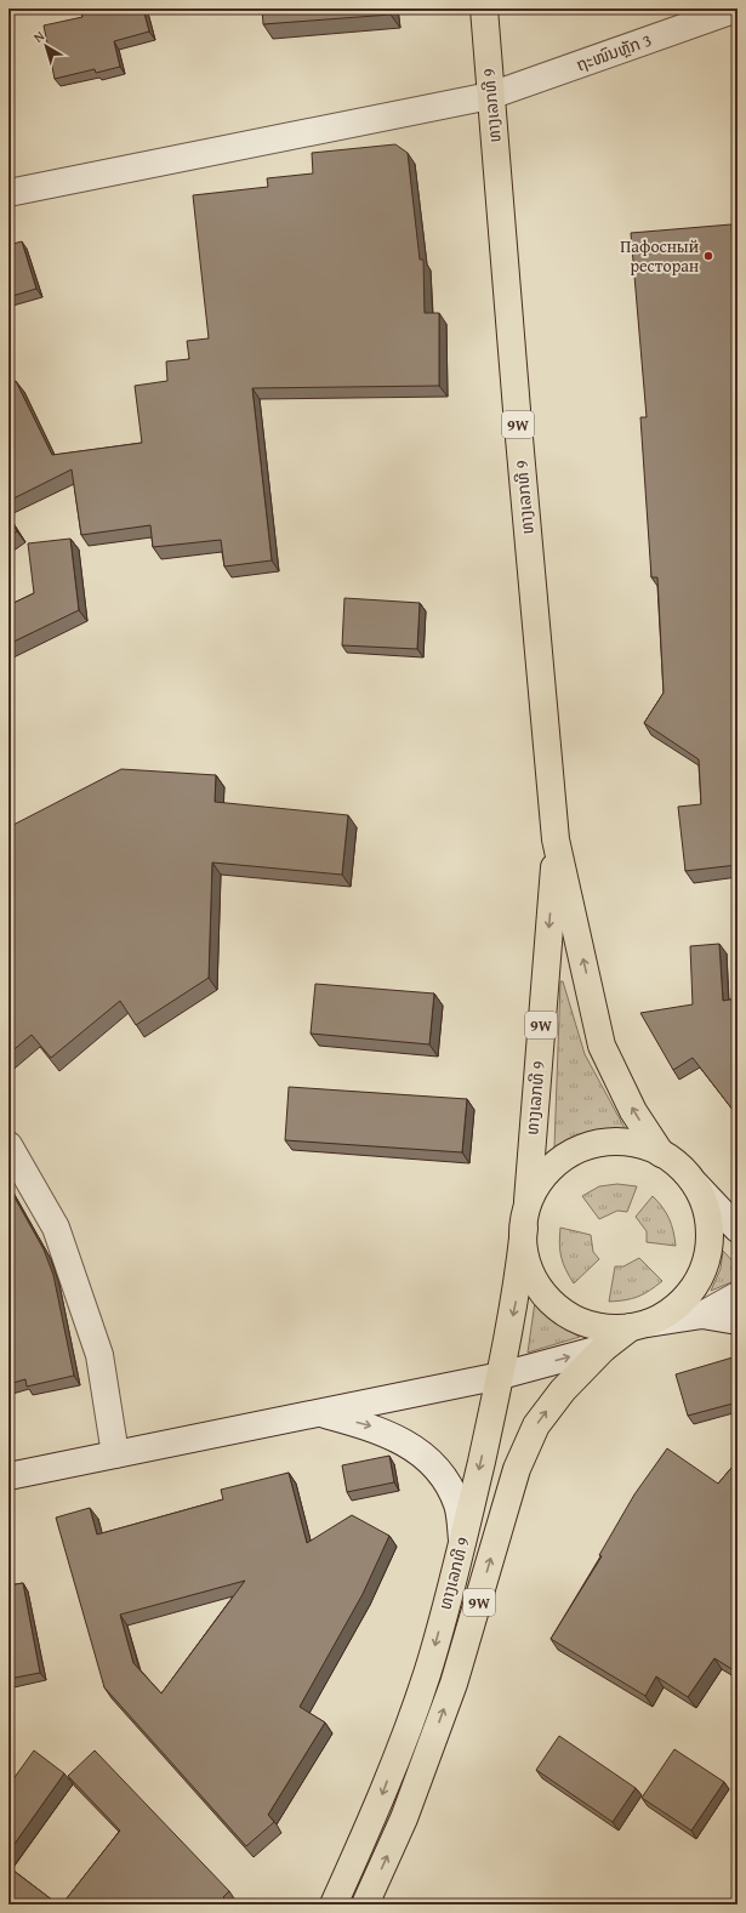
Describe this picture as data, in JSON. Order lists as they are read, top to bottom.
{
  "streets": {
    "main road": ["ທາງເລກທີ 9", "9W"],
    "street": ["ຖະໜົນຫຼັກ 3"]
  },
  "crossings": [
    ["ຖະໜົນຫຼັກ 3", "ທາງເລກທີ 9"]
  ],
  "places": ["Пафосный ресторан"],
  "north": "top left"
}
